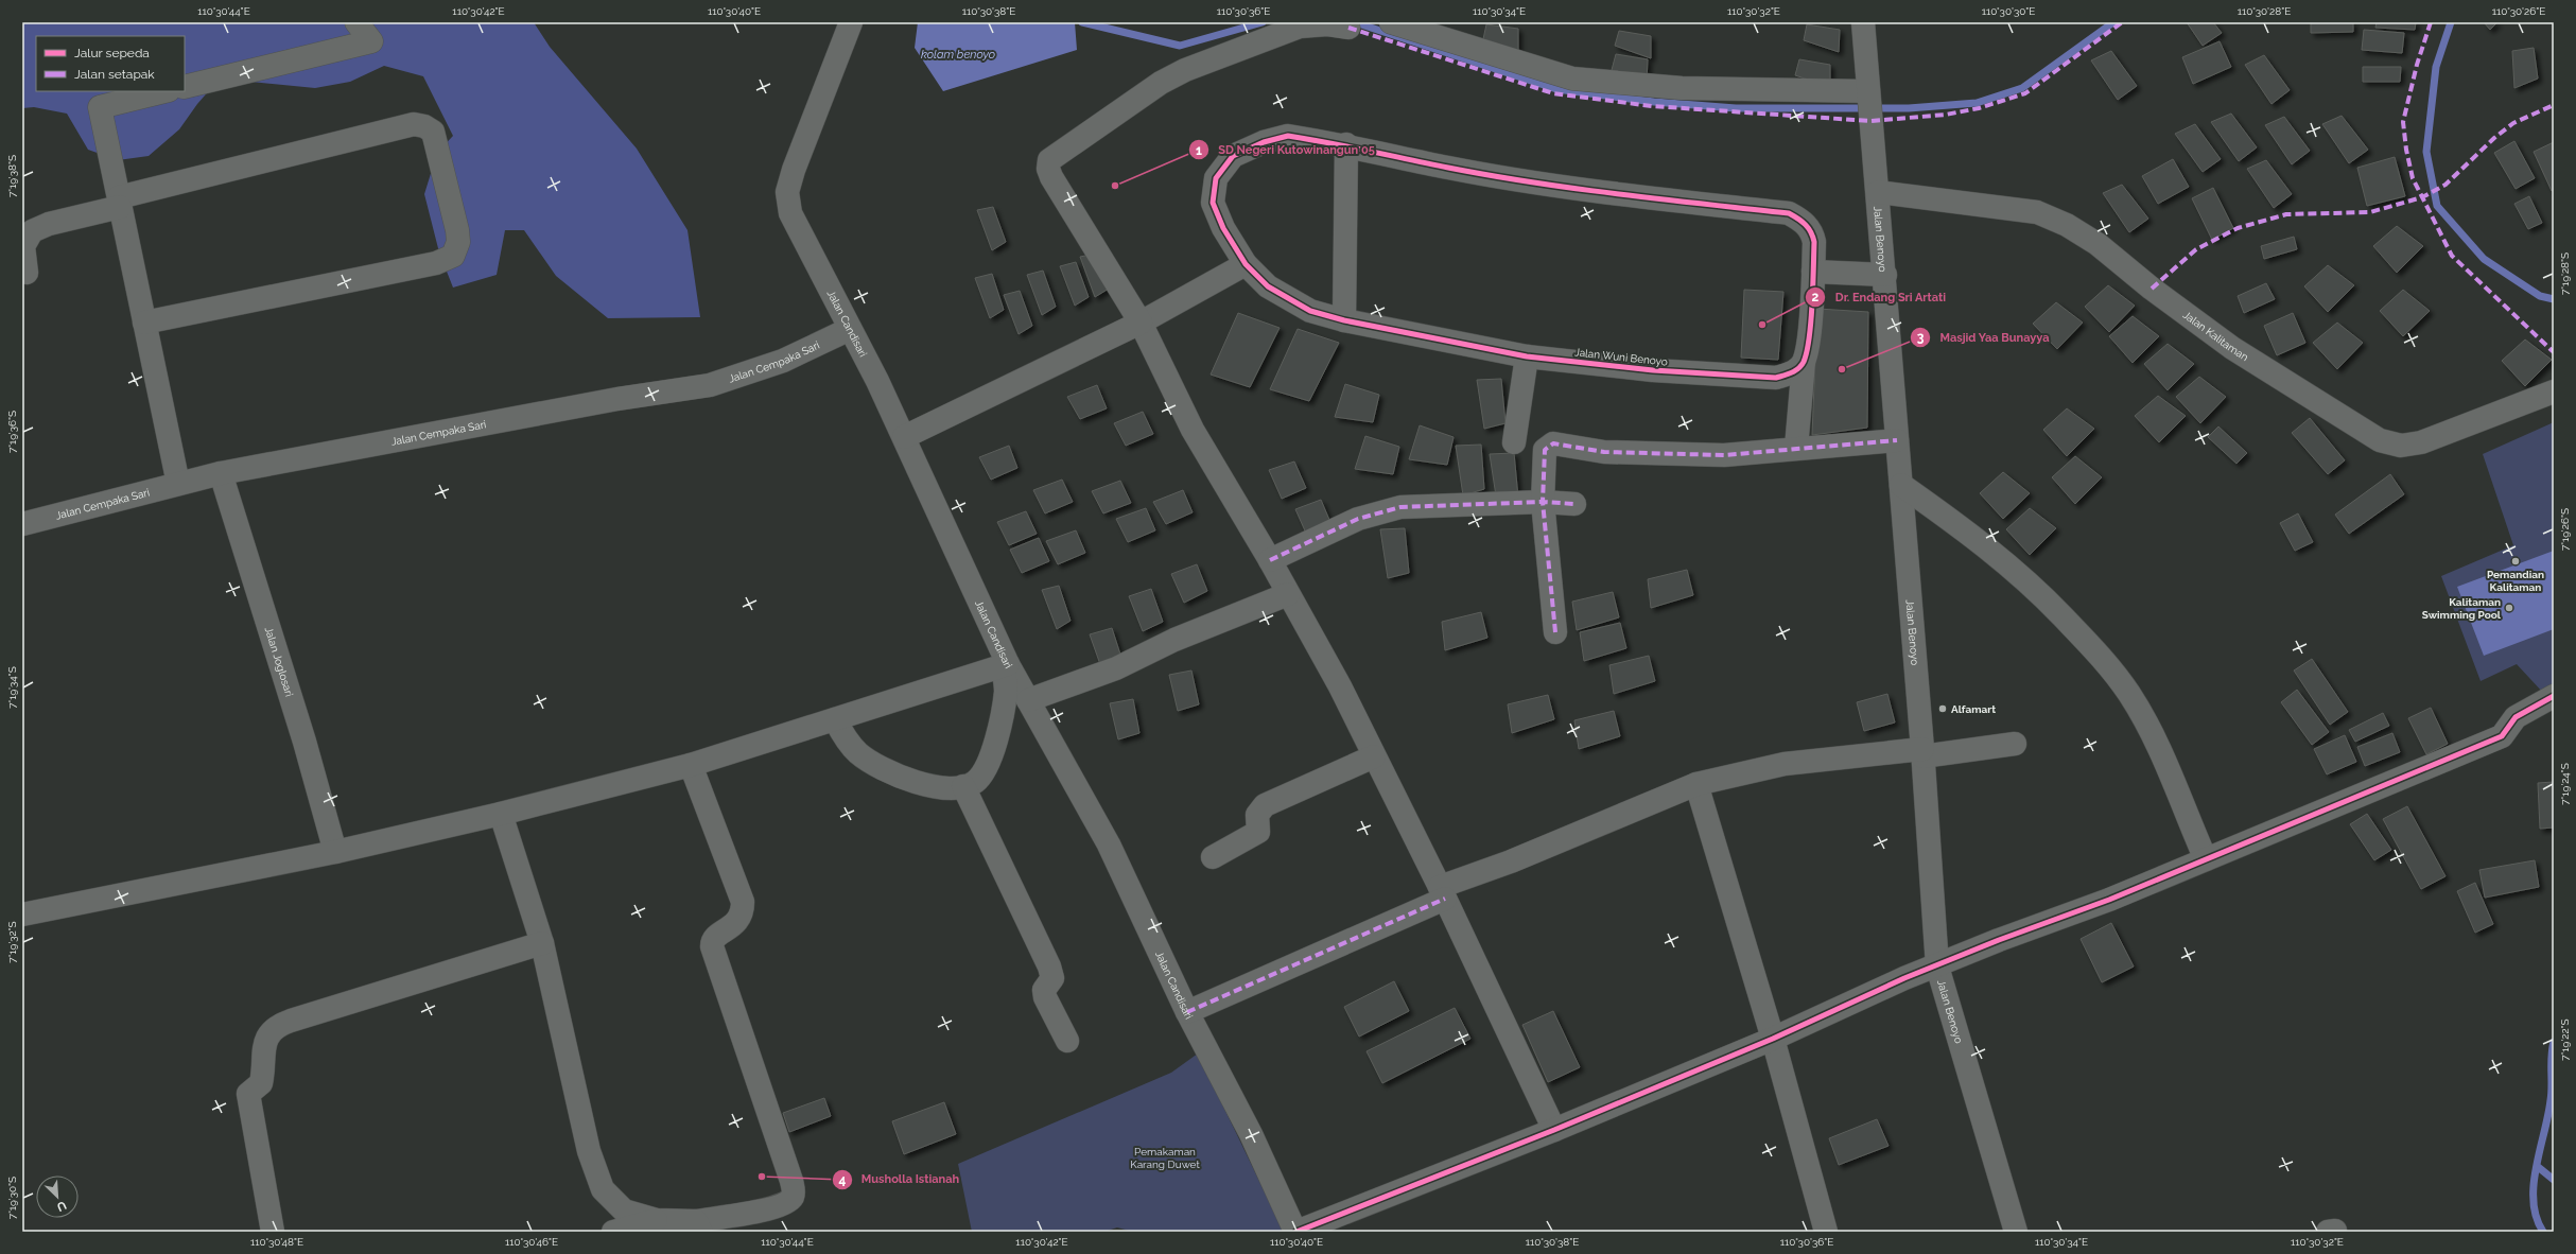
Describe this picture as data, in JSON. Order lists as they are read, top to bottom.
{
  "streets": {
    "street": [
      "Jalan Benoyo",
      "Jalan Candisari",
      "Jalan Kalitaman",
      "Jalan Wuni Benoyo",
      "Jalan Cempaka Sari",
      "Jalan Joglosari"
    ]
  },
  "crossings": [
    ["Jalan Benoyo", "Jalan Kalitaman"],
    ["Jalan Candisari", "Jalan Cempaka Sari"],
    ["Jalan Cempaka Sari", "Jalan Joglosari"]
  ],
  "water": ["kolam benoyo"],
  "parks": ["Pemakaman Karang Duwet"],
  "places": [
    "SD Negeri Kutowinangun 05",
    "Dr. Endang Sri Artati",
    "Masjid Yaa Bunayya",
    "Pemandian Kalitaman",
    "Kalitaman Swimming Pool",
    "Alfamart",
    "Musholla Istianah"
  ],
  "legend": ["Jalur sepeda", "Jalan setapak"],
  "north": "bottom right",
  "coordinates": [
    "110°30'44\"E",
    "110°30'42\"E",
    "110°30'40\"E",
    "110°30'38\"E",
    "110°30'36\"E",
    "110°30'34\"E",
    "110°30'32\"E",
    "110°30'30\"E",
    "110°30'28\"E",
    "110°30'26\"E",
    "7°19'38\"S",
    "7°19'28\"S",
    "7°19'36\"S",
    "7°19'26\"S",
    "7°19'34\"S",
    "7°19'24\"S",
    "7°19'32\"S",
    "7°19'22\"S",
    "7°19'30\"S",
    "110°30'48\"E",
    "110°30'46\"E"
  ]
}
